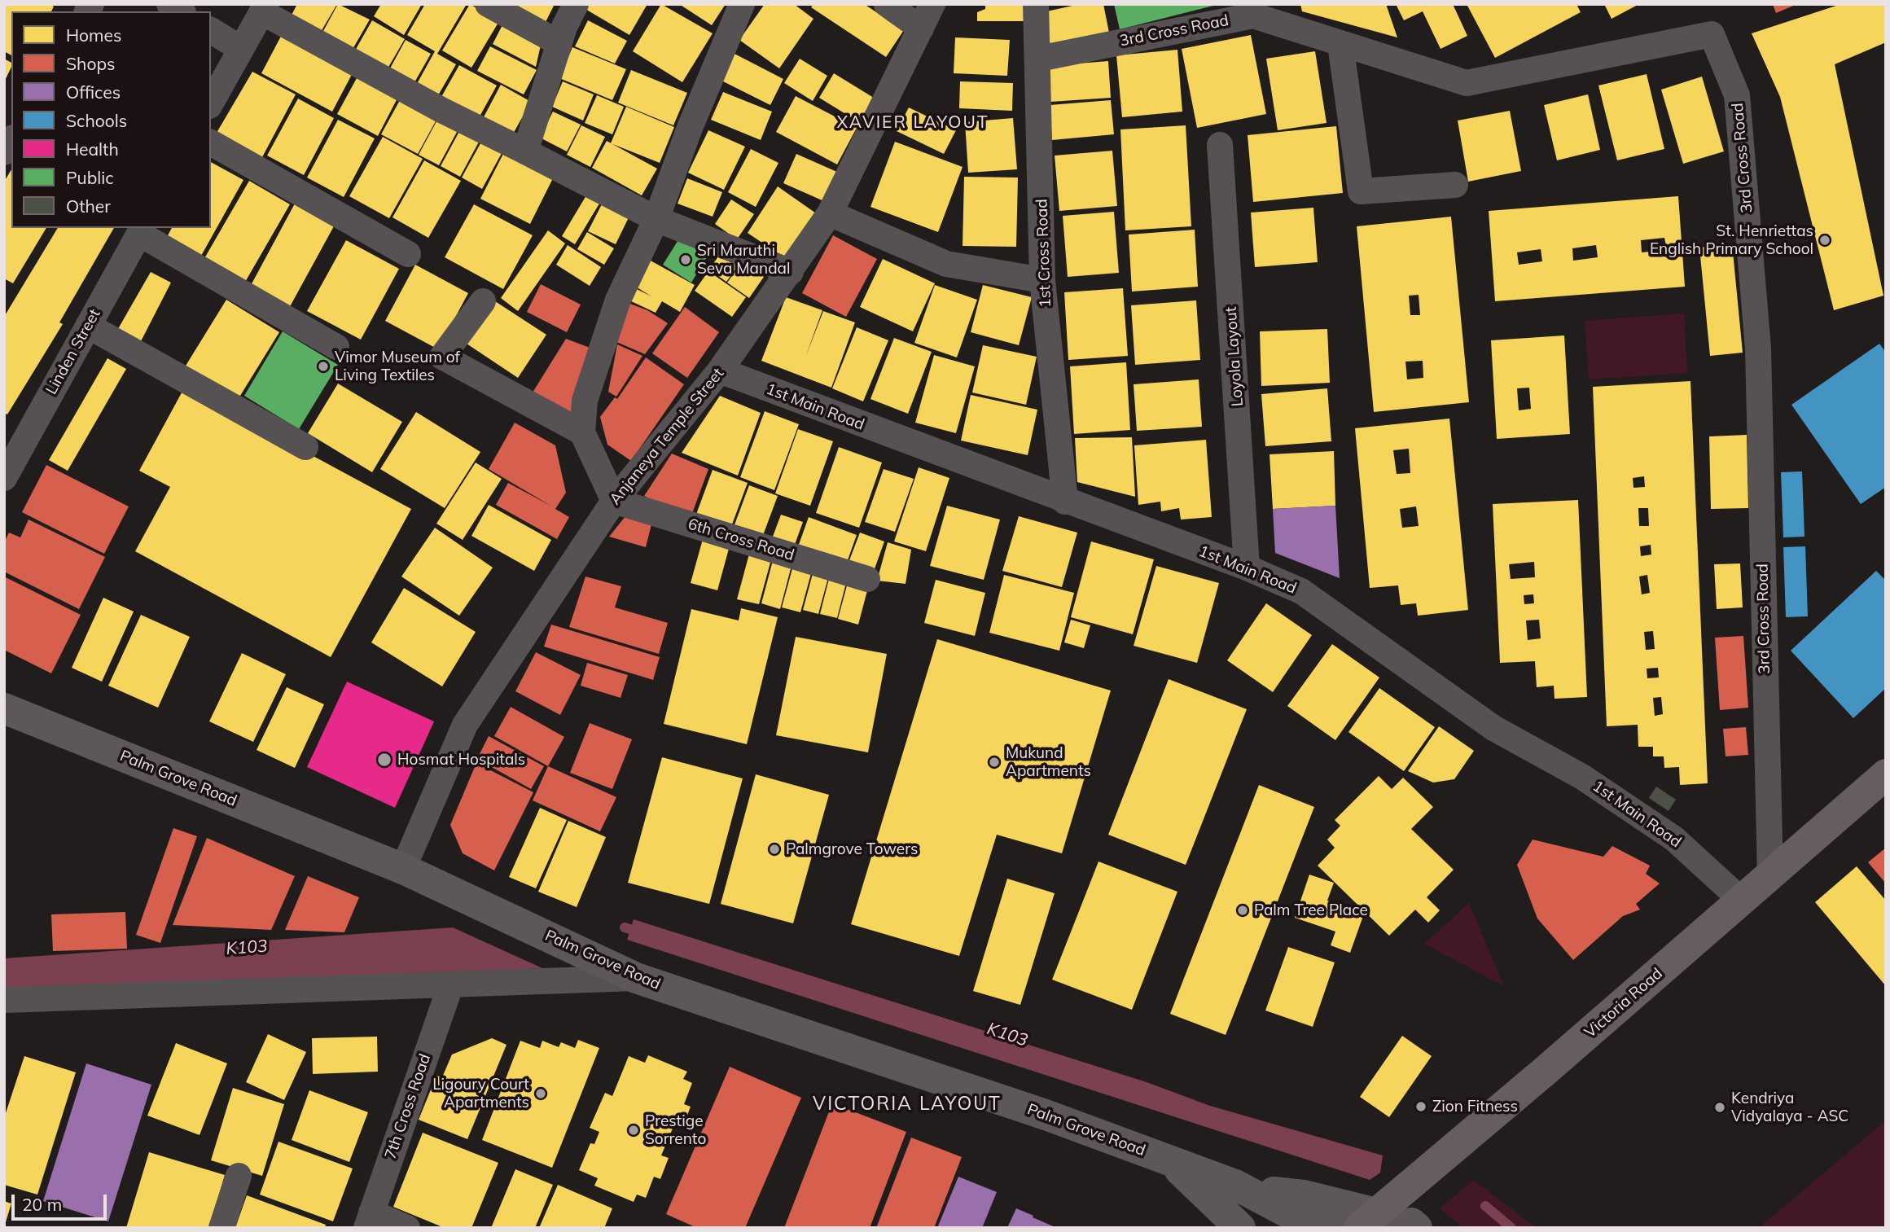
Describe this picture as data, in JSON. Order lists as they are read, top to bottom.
{
  "streets": {
    "main road": ["Victoria Road"],
    "street": [
      "3rd Cross Road",
      "1st Cross Road",
      "Linden Street",
      "Loyola Layout",
      "1st Main Road",
      "Anjaneya Temple Street",
      "6th Cross Road",
      "Palm Grove Road",
      "7th Cross Road"
    ]
  },
  "crossings": [
    ["3rd Cross Road", "1st Cross Road"],
    ["3rd Cross Road", "Victoria Road"],
    ["1st Cross Road", "1st Main Road"],
    ["Loyola Layout", "1st Main Road"],
    ["1st Main Road", "Anjaneya Temple Street"],
    ["1st Main Road", "Victoria Road"],
    ["Anjaneya Temple Street", "6th Cross Road"],
    ["Anjaneya Temple Street", "Palm Grove Road"],
    ["Palm Grove Road", "Victoria Road"]
  ],
  "districts": ["XAVIER LAYOUT", "VICTORIA LAYOUT"],
  "water": ["K103"],
  "places": [
    "St. Henriettas English Primary School",
    "Sri Maruthi Seva Mandal",
    "Vimor Museum of Living Textiles",
    "Hosmat Hospitals",
    "Mukund Apartments",
    "Palmgrove Towers",
    "Palm Tree Place",
    "Ligoury Court Apartments",
    "Zion Fitness",
    "Kendriya Vidyalaya - ASC",
    "Prestige Sorrento"
  ],
  "legend": [
    "Homes",
    "Shops",
    "Offices",
    "Schools",
    "Health",
    "Public",
    "Other"
  ],
  "scale_bar": "20 m"
}
